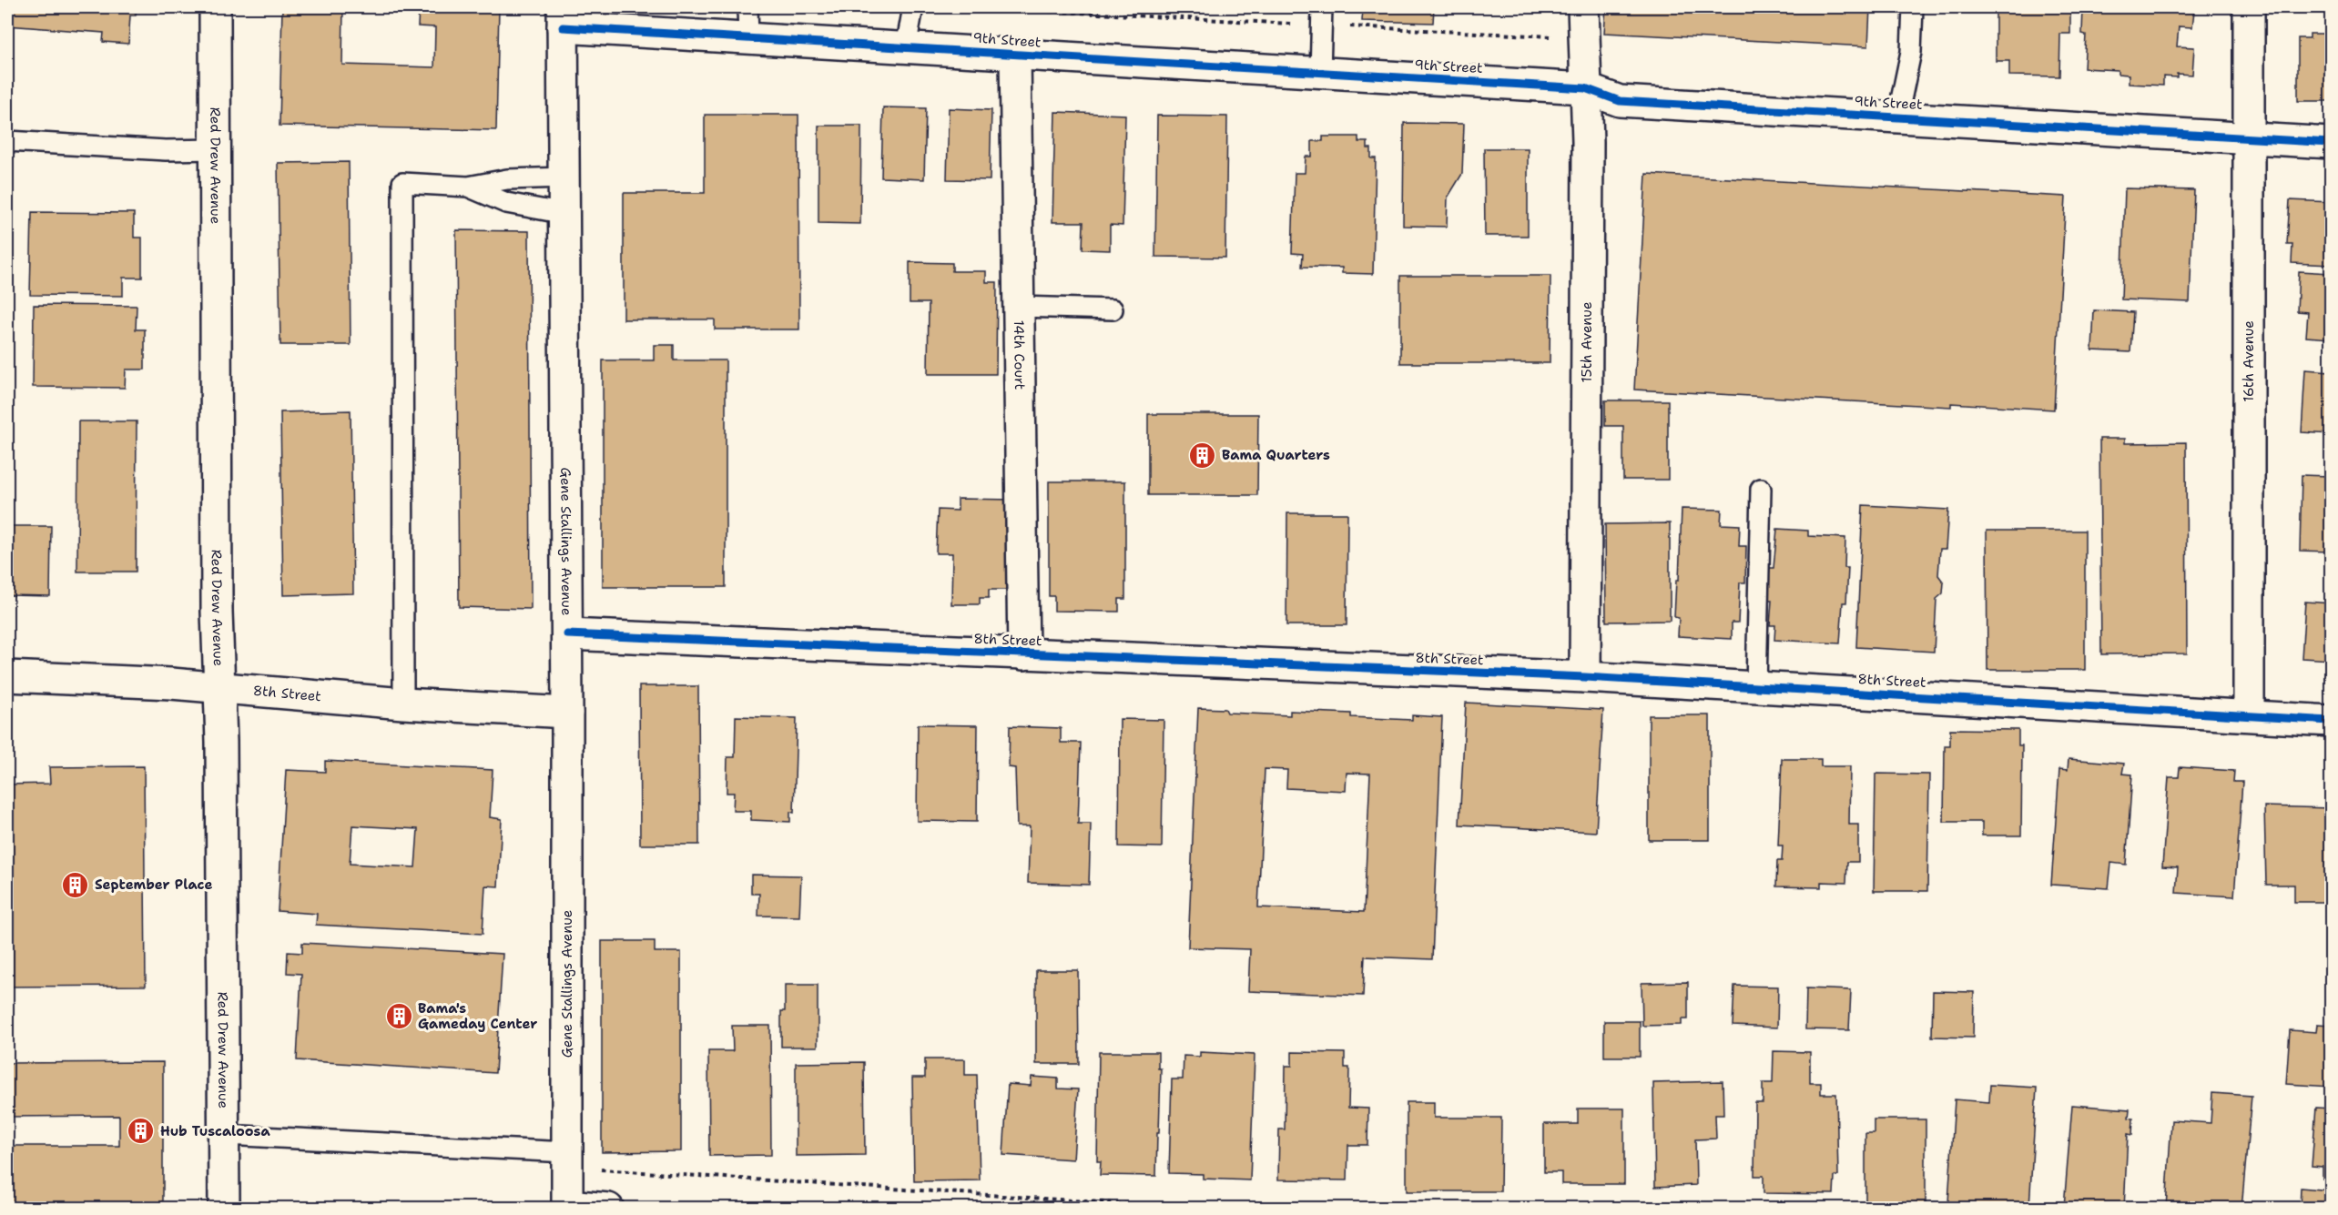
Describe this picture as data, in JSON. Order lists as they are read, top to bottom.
{
  "streets": {
    "street": [
      "9th Street",
      "Red Drew Avenue",
      "15th Avenue",
      "14th Court",
      "16th Avenue",
      "Gene Stallings Avenue",
      "8th Street"
    ]
  },
  "crossings": [
    ["9th Street", "15th Avenue"],
    ["9th Street", "14th Court"],
    ["9th Street", "16th Avenue"],
    ["9th Street", "Gene Stallings Avenue"],
    ["Red Drew Avenue", "8th Street"],
    ["15th Avenue", "8th Street"],
    ["14th Court", "8th Street"],
    ["16th Avenue", "8th Street"],
    ["Gene Stallings Avenue", "8th Street"]
  ],
  "places": {
    "building": [
      "Bama Quarters",
      "September Place",
      "Bama's Gameday Center",
      "Hub Tuscaloosa"
    ]
  }
}
